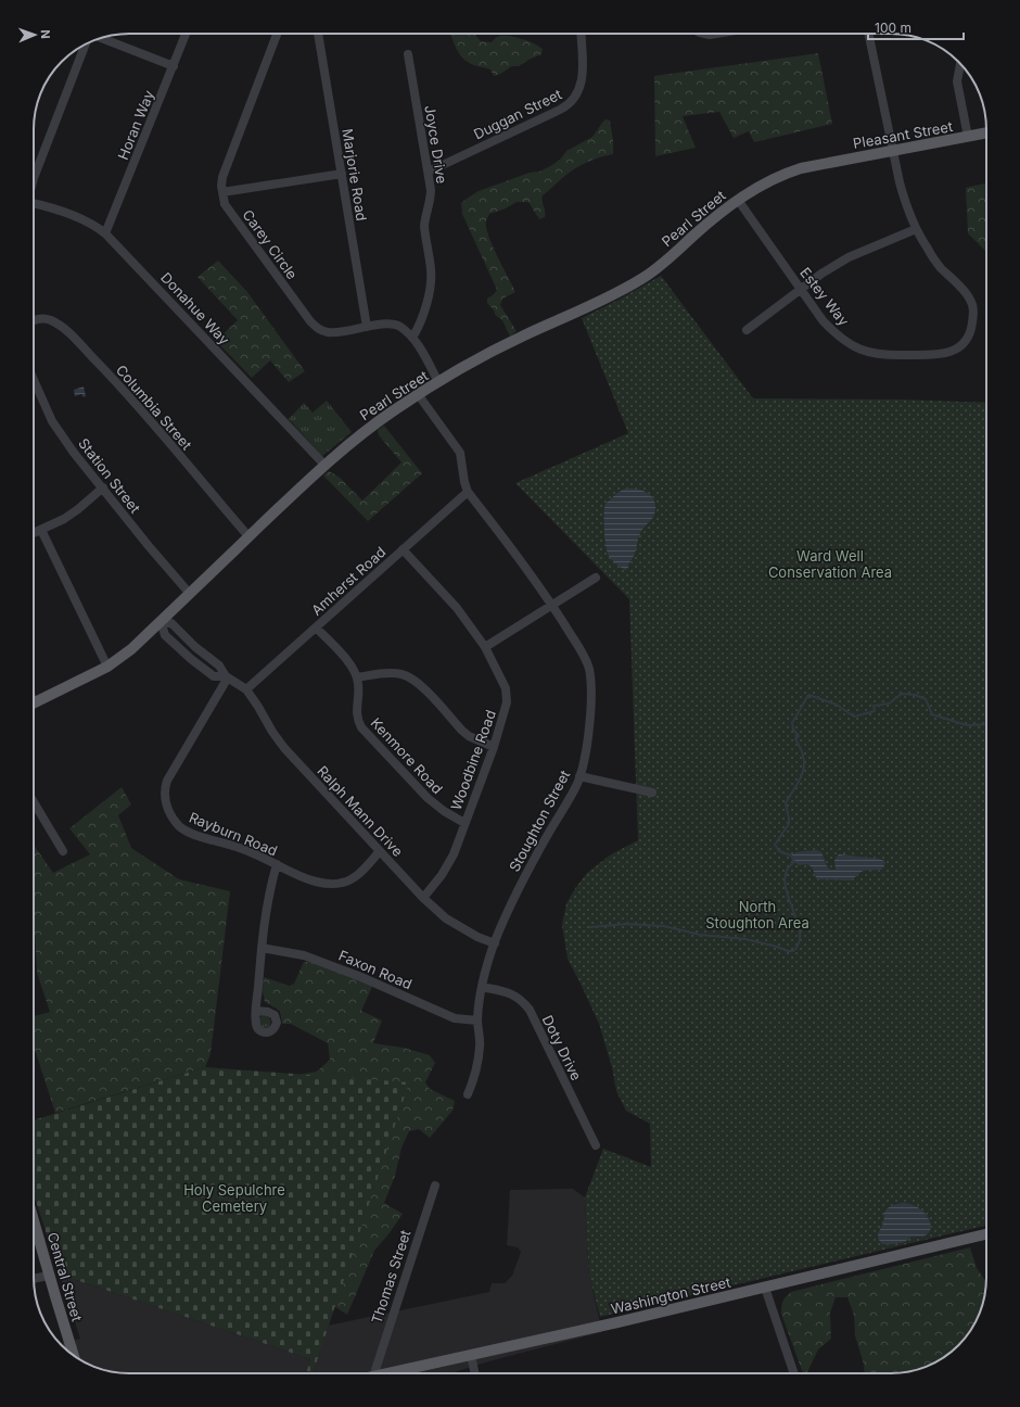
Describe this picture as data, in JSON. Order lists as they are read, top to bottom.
{
  "streets": {
    "main road": [
      "Pleasant Street",
      "Pearl Street",
      "Central Street",
      "Washington Street"
    ],
    "street": [
      "Duggan Street",
      "Horan Way",
      "Joyce Drive",
      "Marjorie Road",
      "Carey Circle",
      "Estey Way",
      "Donahue Way",
      "Columbia Street",
      "Station Street",
      "Amherst Road",
      "Kenmore Road",
      "Woodbine Road",
      "Ralph Mann Drive",
      "Stoughton Street",
      "Rayburn Road",
      "Faxon Road",
      "Doty Drive",
      "Thomas Street"
    ]
  },
  "crossings": [
    ["Duggan Street", "Joyce Drive"],
    ["Horan Way", "Donahue Way"],
    ["Pleasant Street", "Pearl Street"],
    ["Pleasant Street", "Estey Way"],
    ["Joyce Drive", "Carey Circle"],
    ["Marjorie Road", "Carey Circle"],
    ["Pearl Street", "Carey Circle"],
    ["Pearl Street", "Estey Way"],
    ["Pearl Street", "Donahue Way"],
    ["Pearl Street", "Columbia Street"],
    ["Pearl Street", "Station Street"],
    ["Pearl Street", "Ralph Mann Drive"],
    ["Pearl Street", "Stoughton Street"],
    ["Amherst Road", "Woodbine Road"],
    ["Amherst Road", "Ralph Mann Drive"],
    ["Amherst Road", "Stoughton Street"],
    ["Kenmore Road", "Woodbine Road"],
    ["Woodbine Road", "Ralph Mann Drive"],
    ["Ralph Mann Drive", "Stoughton Street"],
    ["Ralph Mann Drive", "Rayburn Road"],
    ["Stoughton Street", "Faxon Road"],
    ["Stoughton Street", "Doty Drive"]
  ],
  "parks": ["Ward Well Conservation Area", "North Stoughton Area", "Holy Sepulchre Cemetery"],
  "scale_bar": "100 m",
  "north": "right"
}
